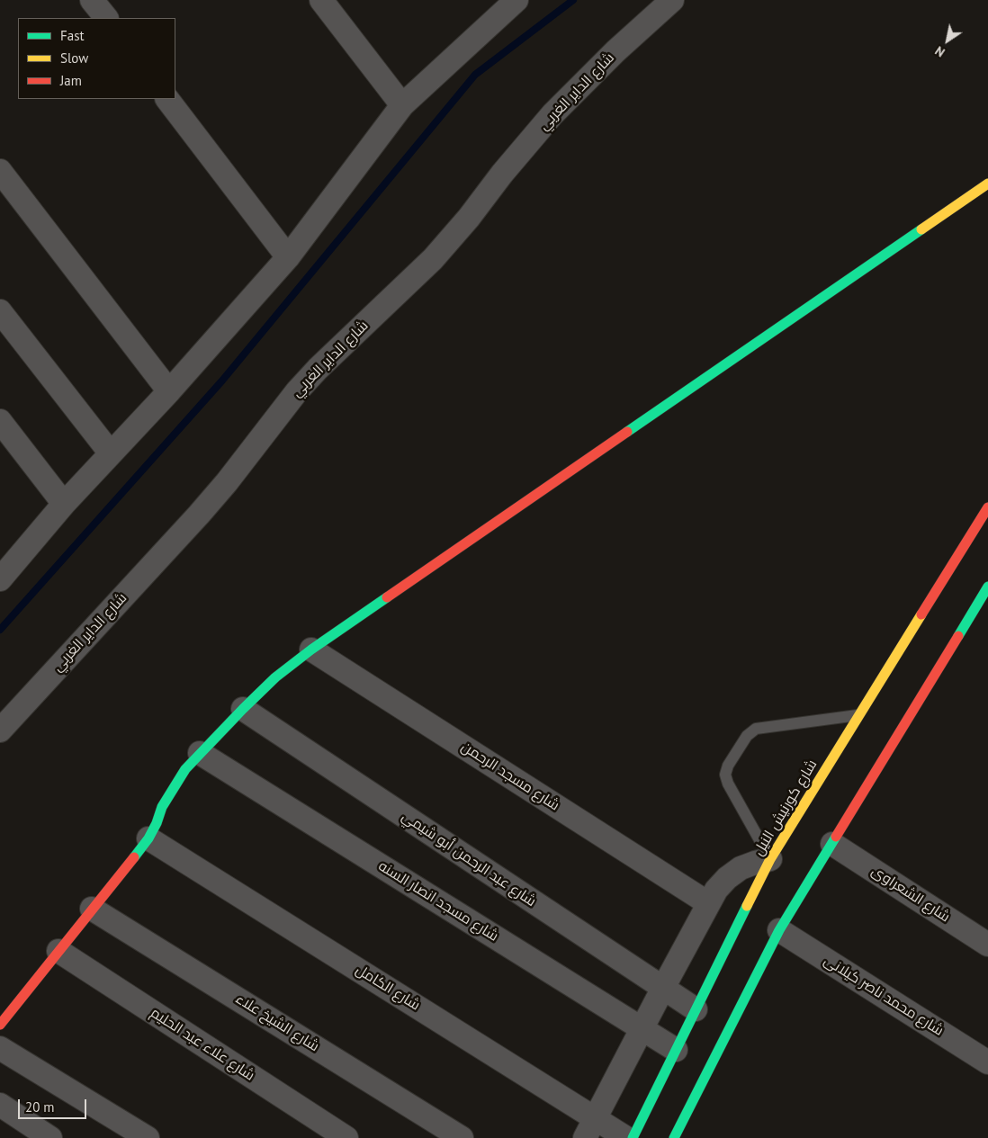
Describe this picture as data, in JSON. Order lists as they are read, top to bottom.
{
  "streets": {
    "main road": ["شارع كورنيش النيل"],
    "street": [
      "شارع الداير الغربي",
      "شارع مسجد الرحمن",
      "شارع عبد الرحمن أبو شيمي",
      "شارع الشعراوى",
      "شارع مسجد انصار السنه",
      "شارع الكامل",
      "شارع محمد ناصر كيلانى",
      "شارع الشيخ علاء",
      "شارع علاء عبد الحليم"
    ]
  },
  "crossings": [
    ["شارع كورنيش النيل", "شارع عبد الرحمن أبو شيمي"],
    ["شارع كورنيش النيل", "شارع مسجد انصار السنه"]
  ],
  "legend": ["Fast", "Slow", "Jam"],
  "scale_bar": "20 m",
  "north": "bottom left"
}
